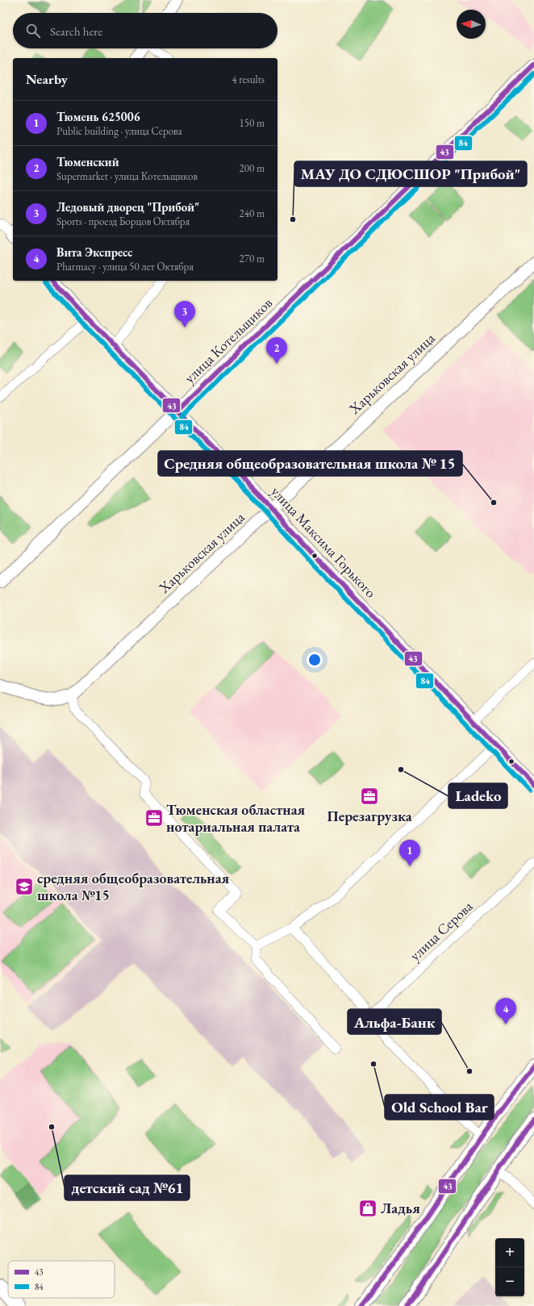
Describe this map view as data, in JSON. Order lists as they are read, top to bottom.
{
  "streets": {
    "street": [
      "улица Котельщиков",
      "Харьковская улица",
      "улица Максима Горького",
      "улица Серова"
    ]
  },
  "crossings": [
    ["улица Котельщиков", "улица Максима Горького"],
    ["Харьковская улица", "улица Максима Горького"]
  ],
  "places": {
    "other": [
      "МАУ ДО СДЮСШОР \"Прибой\"",
      "Средняя общеобразовательная школа № 15",
      "Ladeko",
      "Old School Bar",
      "Альфа-Банк",
      "детский сад №61"
    ],
    "office": ["Перезагрузка", "Тюменская областная нотариальная палата"],
    "school or university": ["средняя общеобразовательная школа №15"],
    "shop": ["Ладья"]
  },
  "lines": ["transit line 43", "transit line 84"],
  "legend": ["43", "84"],
  "north": "left",
  "page": {
    "search": "Search here",
    "heading": ["Nearby", "4 results"],
    "list": [
      {
        "mark": "1",
        "name": "Тюмень 625006",
        "note": "Public building · улица Серова",
        "value": "150 m"
      },
      {
        "mark": "2",
        "name": "Тюменский",
        "note": "Supermarket · улица Котельщиков",
        "value": "200 m"
      },
      {
        "mark": "3",
        "name": "Ледовый дворец \"Прибой\"",
        "note": "Sports · проезд Борцов Октября",
        "value": "240 m"
      },
      {
        "mark": "4",
        "name": "Вита Экспресс",
        "note": "Pharmacy · улица 50 лет Октября",
        "value": "270 m"
      }
    ],
    "pins": [
      "3",
      "2",
      "1",
      "4"
    ],
    "map_buttons": ["+", "−"]
  }
}
